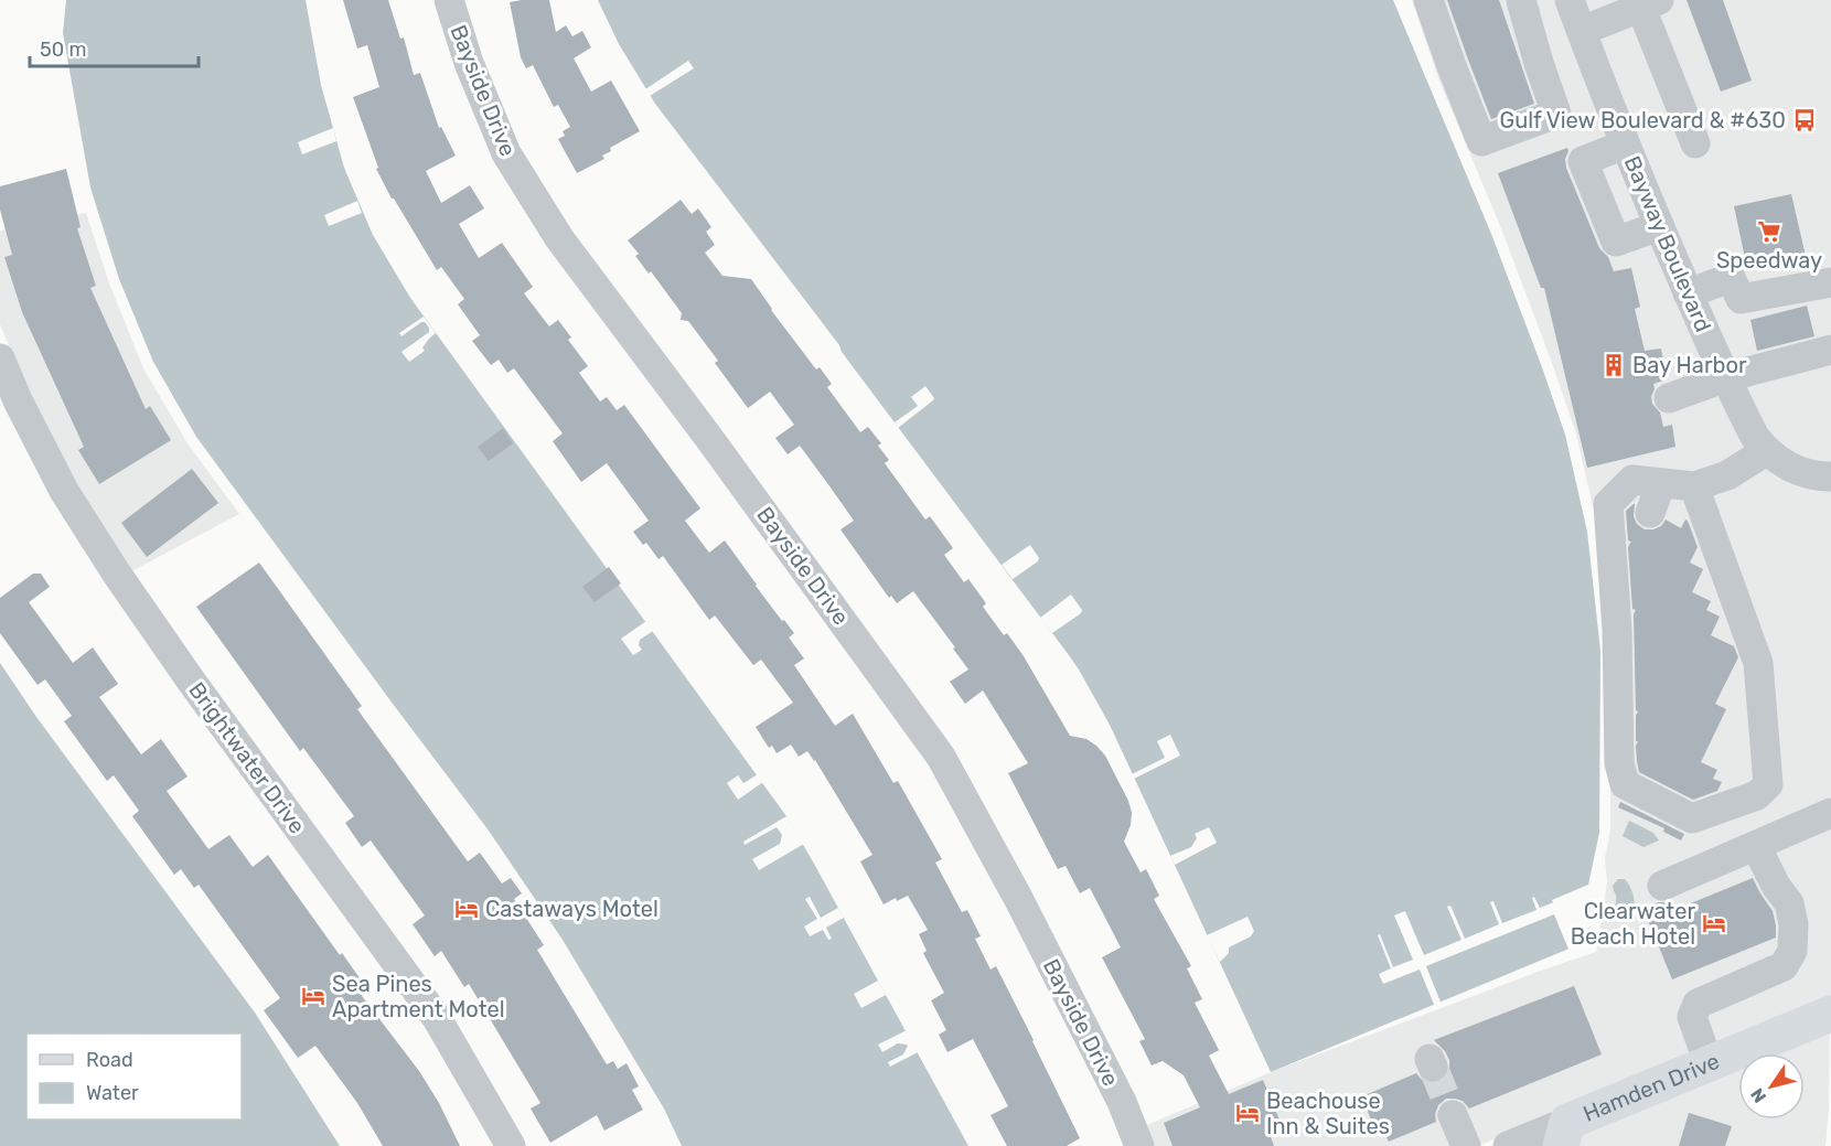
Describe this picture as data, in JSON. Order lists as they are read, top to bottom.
{
  "streets": {
    "main road": ["Hamden Drive"],
    "street": ["Bayside Drive", "Bayway Boulevard", "Brightwater Drive"]
  },
  "places": {
    "bus stop": ["Gulf View Boulevard & #630"],
    "supermarket": ["Speedway"],
    "building": ["Bay Harbor"],
    "hotel": [
      "Castaways Motel",
      "Clearwater Beach Hotel",
      "Sea Pines Apartment Motel",
      "Beachouse Inn & Suites"
    ]
  },
  "legend": ["Road", "Water"],
  "scale_bar": "50 m",
  "north": "bottom left"
}
